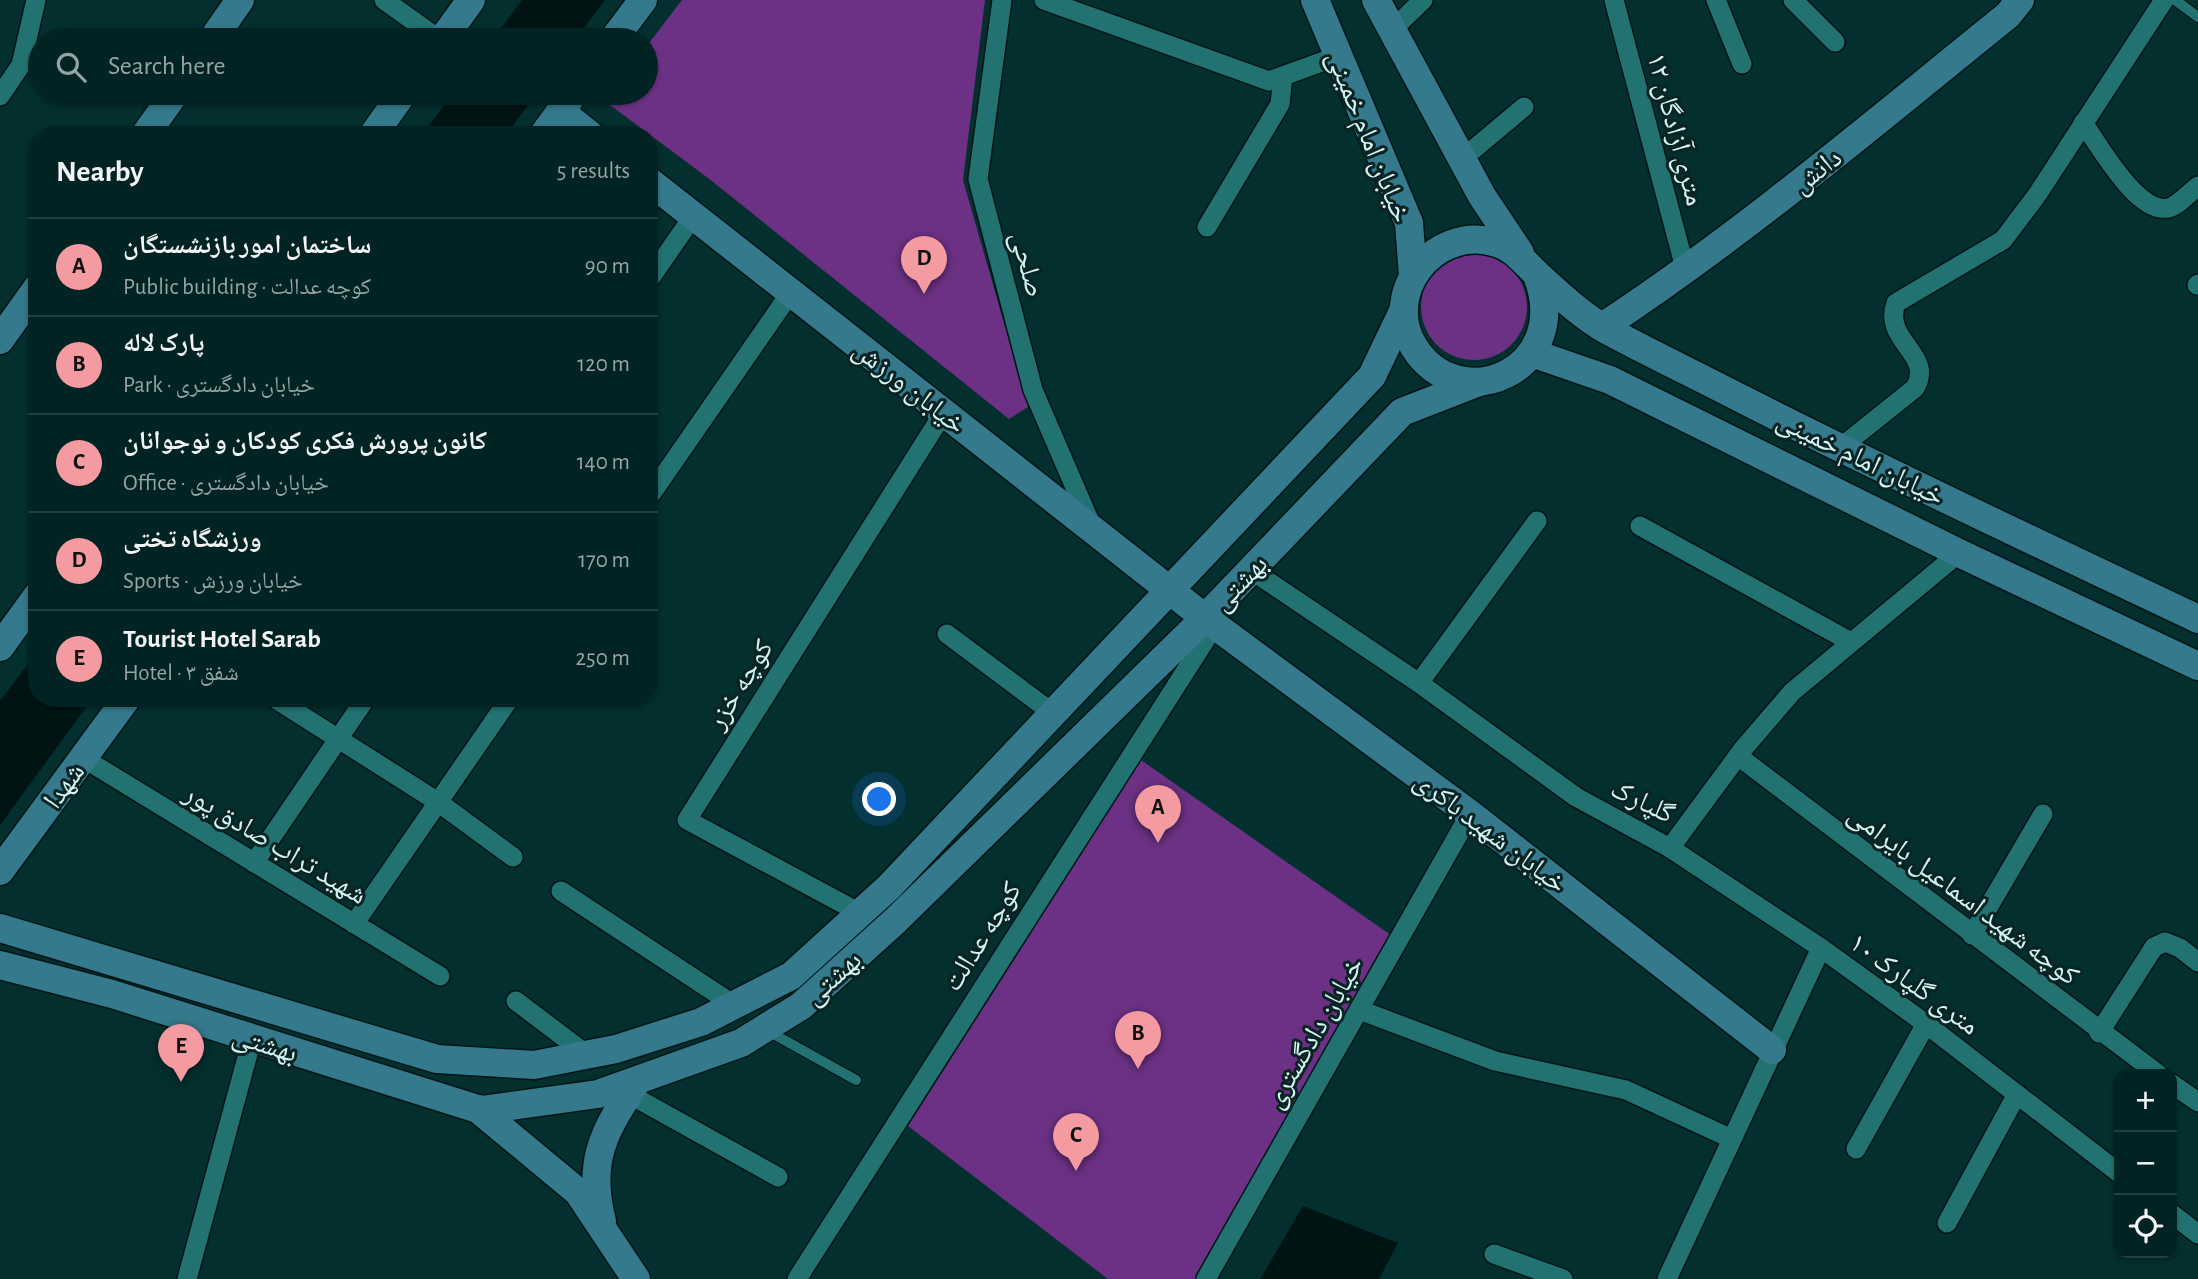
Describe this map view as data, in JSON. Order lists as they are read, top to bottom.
{
  "streets": {
    "main road": [
      "خیابان امام خمینی",
      "دانش",
      "خیابان ورزش",
      "بهشتی",
      "شهدا",
      "خیابان شهید باکری"
    ],
    "street": [
      "۱۲ متری آزادگان",
      "صلحی",
      "کوچه خزر",
      "گلپارک",
      "شهید تراب صادق پور",
      "کوچه شهید اسماعیل بایرامی",
      "کوچه عدالت",
      "۱۰ متری گلپارک",
      "خیابان دادگستری"
    ]
  },
  "crossings": [
    ["۱۲ متری آزادگان", "دانش"],
    ["خیابان امام خمینی", "دانش"],
    ["خیابان امام خمینی", "بهشتی"],
    ["خیابان امام خمینی", "گلپارک"],
    ["صلحی", "خیابان ورزش"],
    ["خیابان ورزش", "بهشتی"],
    ["خیابان ورزش", "کوچه خزر"],
    ["خیابان ورزش", "خیابان شهید باکری"],
    ["بهشتی", "کوچه خزر"],
    ["بهشتی", "گلپارک"],
    ["بهشتی", "خیابان شهید باکری"],
    ["بهشتی", "کوچه عدالت"],
    ["شهدا", "شهید تراب صادق پور"],
    ["گلپارک", "کوچه شهید اسماعیل بایرامی"],
    ["گلپارک", "۱۰ متری گلپارک"],
    ["خیابان شهید باکری", "کوچه عدالت"],
    ["خیابان شهید باکری", "خیابان دادگستری"]
  ],
  "page": {
    "search": "Search here",
    "heading": ["Nearby", "5 results"],
    "list": [
      {
        "mark": "A",
        "name": "ساختمان امور بازنشستگان",
        "note": "Public building · کوچه عدالت",
        "value": "90 m"
      },
      {
        "mark": "B",
        "name": "پارک لاله",
        "note": "Park · خیابان دادگستری",
        "value": "120 m"
      },
      {
        "mark": "C",
        "name": "کانون پرورش فکری کودکان و نوجوانان",
        "note": "Office · خیابان دادگستری",
        "value": "140 m"
      },
      {
        "mark": "D",
        "name": "ورزشگاه تختی",
        "note": "Sports · خیابان ورزش",
        "value": "170 m"
      },
      {
        "mark": "E",
        "name": "Tourist Hotel Sarab",
        "note": "Hotel · شفق ۳",
        "value": "250 m"
      }
    ],
    "pins": [
      "D",
      "A",
      "B",
      "E",
      "C"
    ],
    "map_buttons": ["+", "−"]
  }
}
